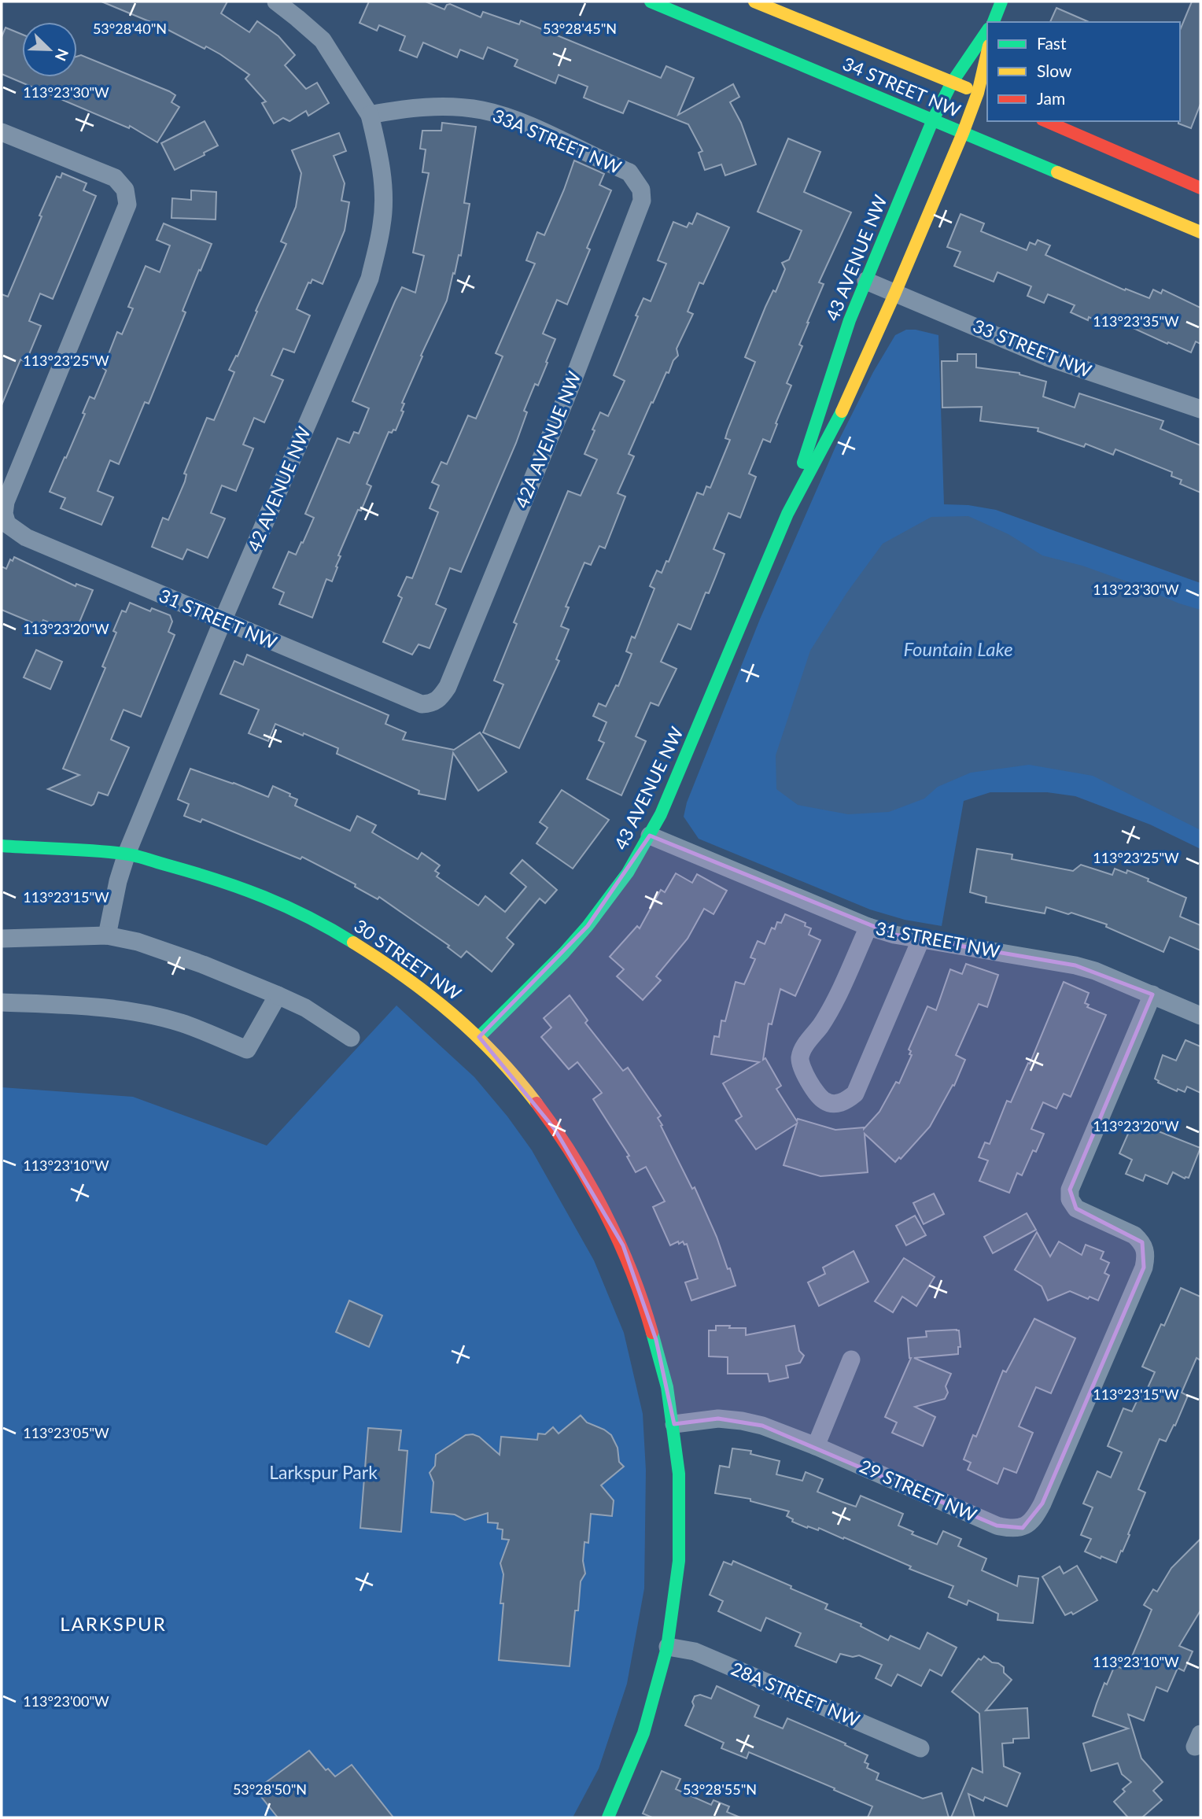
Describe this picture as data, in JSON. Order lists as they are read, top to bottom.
{
  "streets": {
    "street": [
      "34 STREET NW",
      "33A STREET NW",
      "43 AVENUE NW",
      "33 STREET NW",
      "42A AVENUE NW",
      "42 AVENUE NW",
      "31 STREET NW",
      "30 STREET NW",
      "29 STREET NW",
      "28A STREET NW"
    ]
  },
  "crossings": [
    ["34 STREET NW", "43 AVENUE NW"],
    ["33A STREET NW", "42A AVENUE NW"],
    ["33A STREET NW", "42 AVENUE NW"],
    ["43 AVENUE NW", "33 STREET NW"],
    ["43 AVENUE NW", "31 STREET NW"],
    ["43 AVENUE NW", "30 STREET NW"],
    ["42A AVENUE NW", "31 STREET NW"],
    ["42 AVENUE NW", "31 STREET NW"],
    ["42 AVENUE NW", "30 STREET NW"],
    ["31 STREET NW", "29 STREET NW"],
    ["30 STREET NW", "29 STREET NW"],
    ["30 STREET NW", "28A STREET NW"]
  ],
  "districts": ["LARKSPUR"],
  "water": ["Fountain Lake"],
  "parks": ["Larkspur Park"],
  "legend": ["Fast", "Slow", "Jam"],
  "north": "bottom right",
  "coordinates": [
    "53°28'40\"N",
    "53°28'45\"N",
    "113°23'30\"W",
    "113°23'35\"W",
    "113°23'25\"W",
    "113°23'20\"W",
    "113°23'15\"W",
    "113°23'10\"W",
    "113°23'05\"W",
    "113°23'00\"W",
    "53°28'50\"N",
    "53°28'55\"N"
  ]
}
